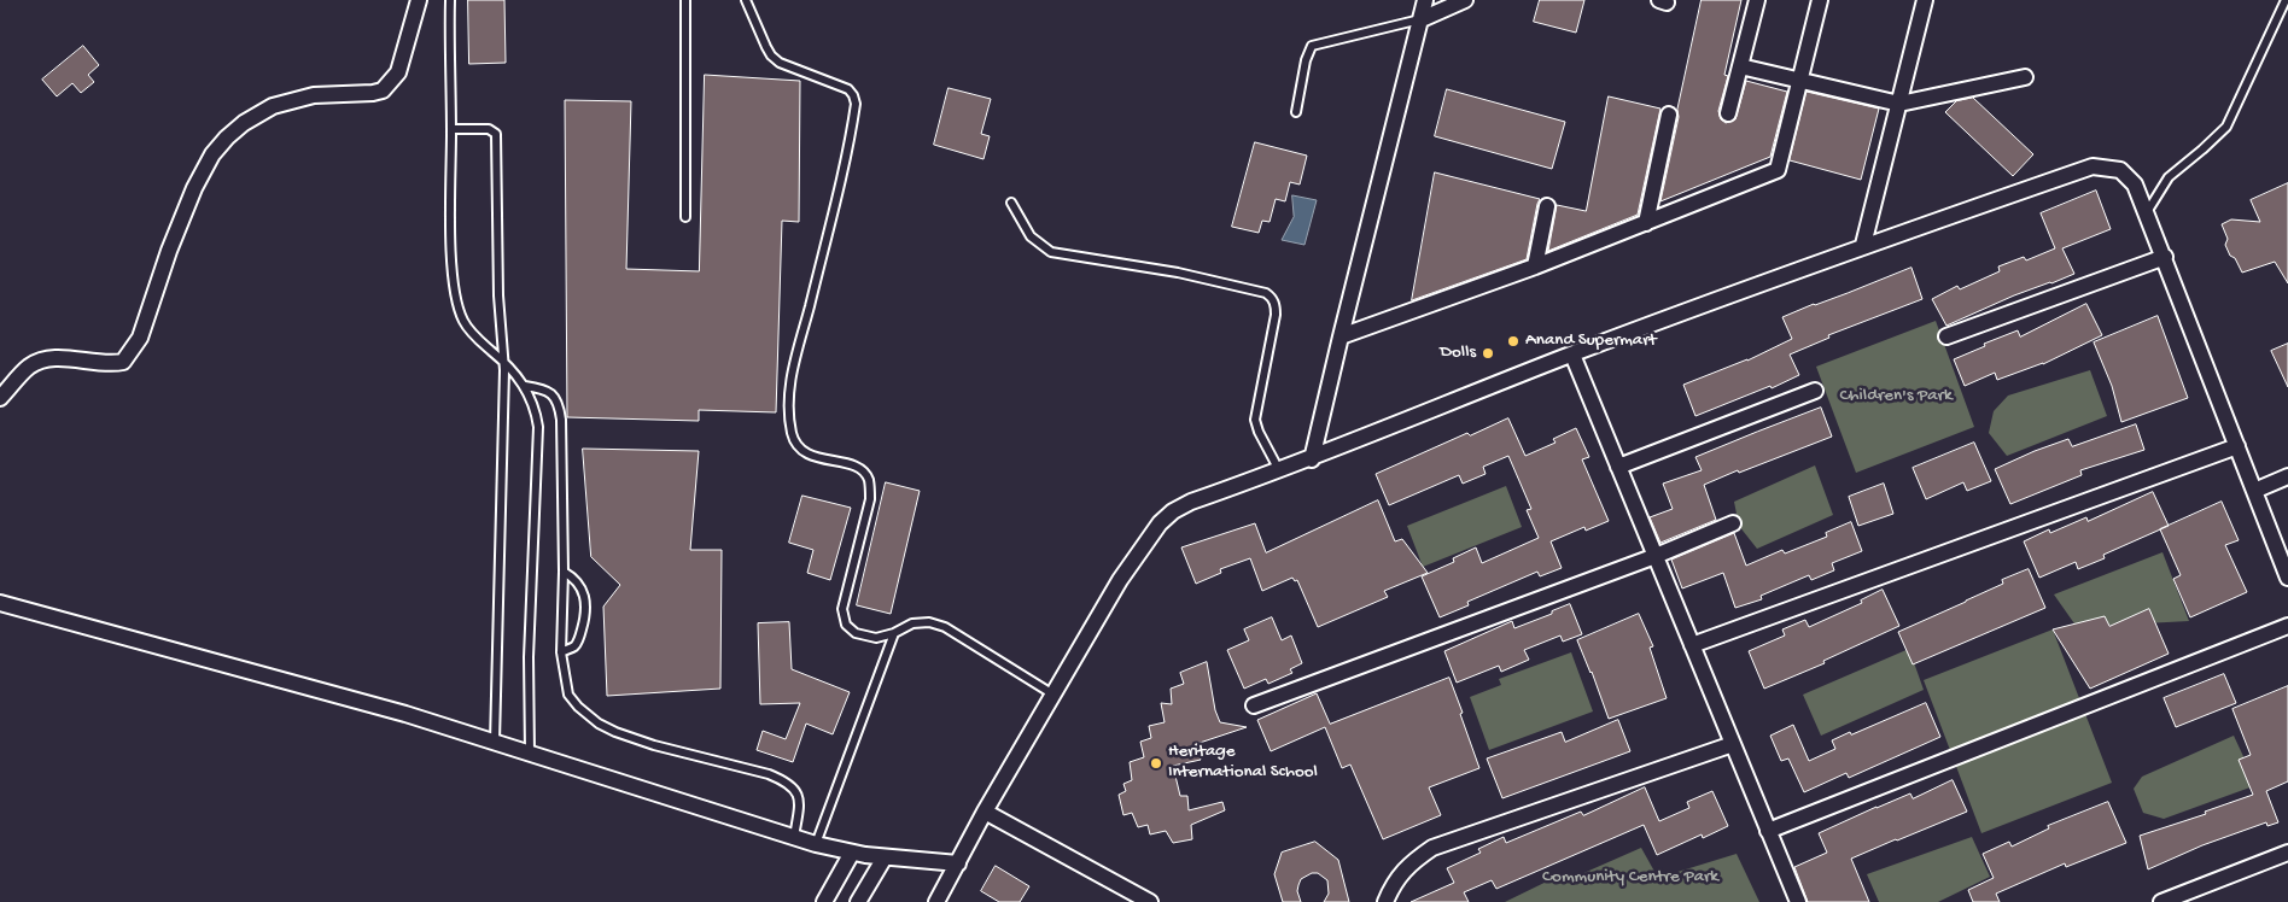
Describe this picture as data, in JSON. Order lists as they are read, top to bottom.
{
  "parks": ["Children's Park", "Community Centre Park"],
  "places": ["Anand Supermart", "Dolls", "Heritage International School"]
}
